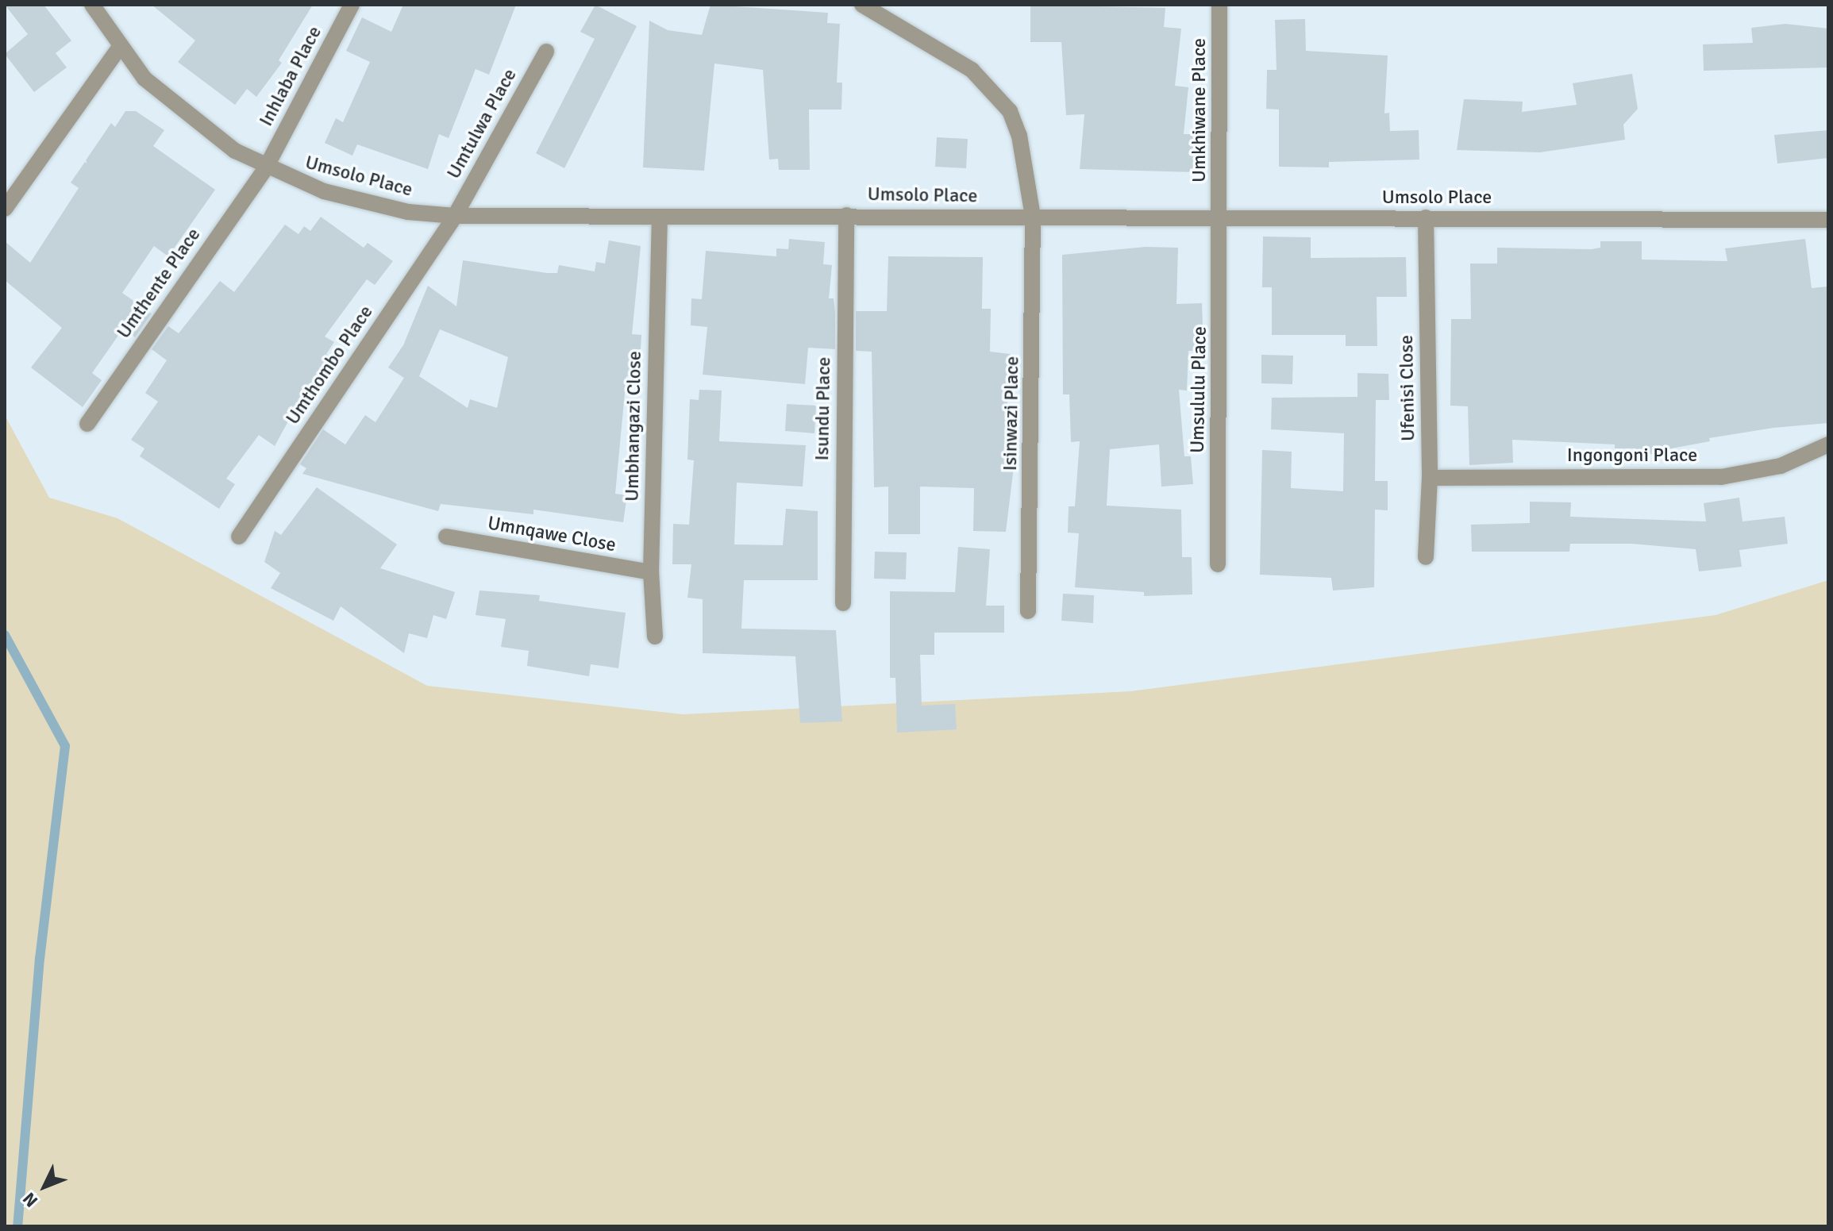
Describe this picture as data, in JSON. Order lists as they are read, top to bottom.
{
  "streets": {
    "street": [
      "Inhlaba Place",
      "Umkhiwane Place",
      "Umtulwa Place",
      "Umsolo Place",
      "Umthente Place",
      "Umthombo Place",
      "Ufenisi Close",
      "Umsululu Place",
      "Isundu Place",
      "Isinwazi Place",
      "Umbhangazi Close",
      "Ingongoni Place",
      "Umnqawe Close"
    ]
  },
  "crossings": [
    ["Inhlaba Place", "Umsolo Place"],
    ["Inhlaba Place", "Umthente Place"],
    ["Umkhiwane Place", "Umsolo Place"],
    ["Umkhiwane Place", "Umsululu Place"],
    ["Umtulwa Place", "Umsolo Place"],
    ["Umtulwa Place", "Umthombo Place"],
    ["Umsolo Place", "Umthente Place"],
    ["Umsolo Place", "Umthombo Place"],
    ["Umsolo Place", "Ufenisi Close"],
    ["Umsolo Place", "Umsululu Place"],
    ["Umsolo Place", "Isundu Place"],
    ["Umsolo Place", "Isinwazi Place"],
    ["Umsolo Place", "Umbhangazi Close"],
    ["Ufenisi Close", "Ingongoni Place"],
    ["Umbhangazi Close", "Umnqawe Close"]
  ],
  "north": "bottom left"
}
